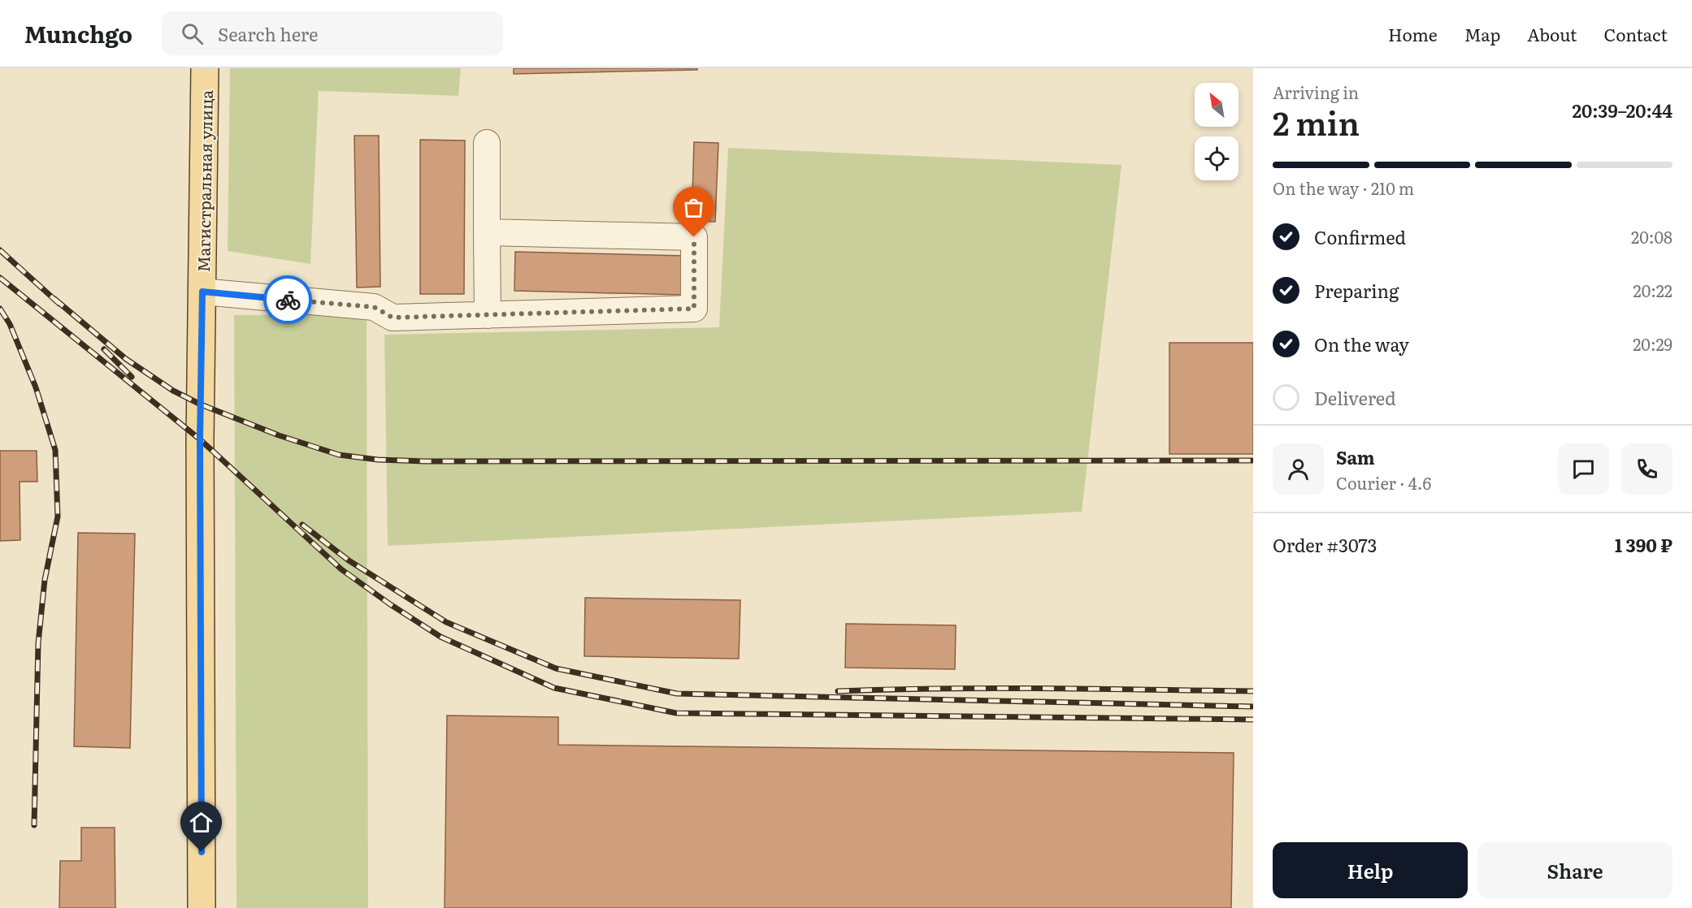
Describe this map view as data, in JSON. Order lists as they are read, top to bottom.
{
  "streets": {
    "main road": ["Магистральная улица"]
  },
  "north": "top left",
  "page": {
    "header": "Munchgo",
    "search": "Search here",
    "nav": [
      "Home",
      "Map",
      "About",
      "Contact"
    ],
    "heading": ["2 min", "Arriving in", "20:39–20:44"],
    "panel": [
      "Sam",
      "Courier · 4.6",
      "Order #3073",
      "1 390 ₽"
    ],
    "bar": "On the way · 210 m",
    "list": [
      ["Confirmed", "20:08"],
      ["Preparing", "20:22"],
      ["On the way", "20:29"],
      "Delivered"
    ],
    "buttons": ["Help", "Share"]
  }
}
